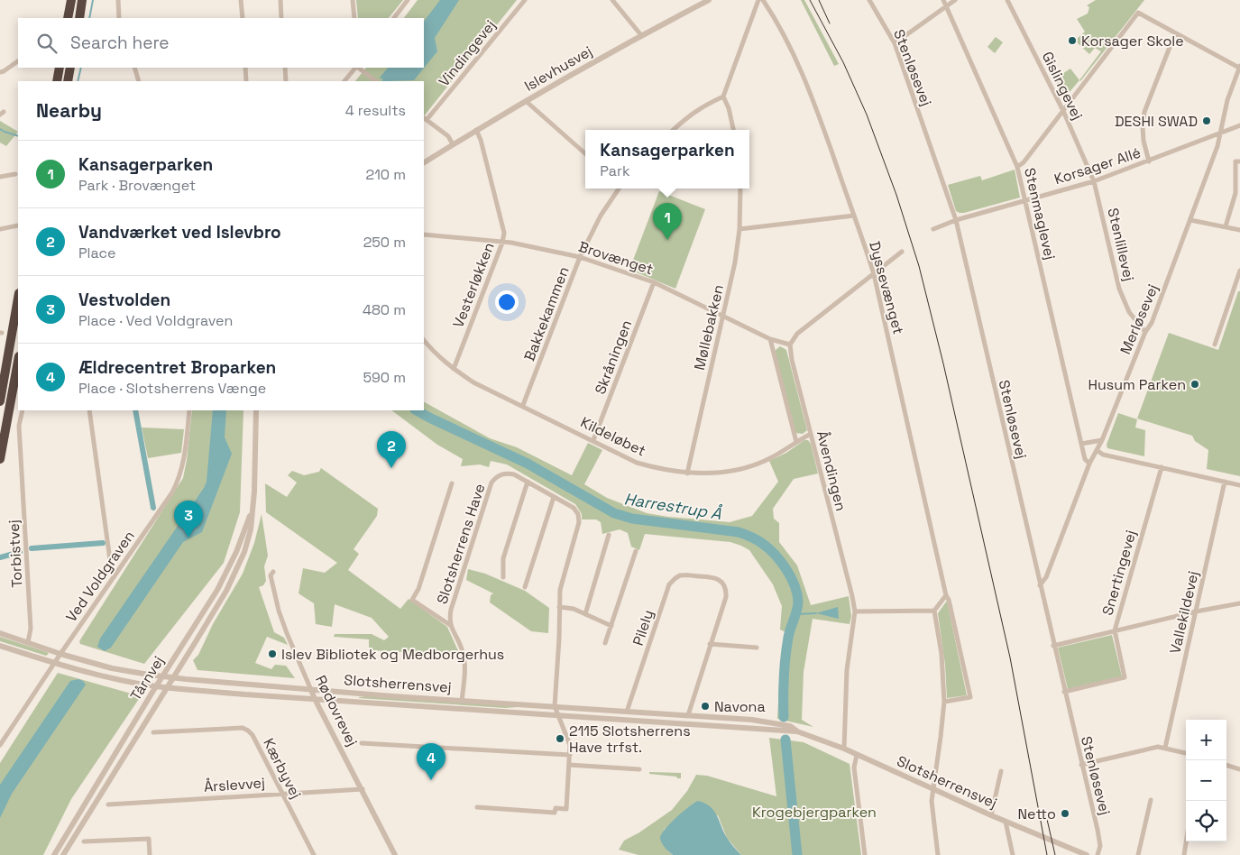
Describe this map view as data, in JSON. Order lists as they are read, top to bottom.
{
  "streets": {
    "street": [
      "Vindingevej",
      "Stenløsevej",
      "Islevhusvej",
      "Gislingevej",
      "Korsager Allé",
      "Stenmaglevej",
      "Stenlillevej",
      "Brovænget",
      "Vesterløkken",
      "Dyssevænget",
      "Bakkekammen",
      "Merløsevej",
      "Møllebakken",
      "Skråningen",
      "Kildeløbet",
      "Åvendingen",
      "Slotsherrens Have",
      "Torbistvej",
      "Snertingevej",
      "Ved Voldgraven",
      "Vallekildevej",
      "Pilely",
      "Tårnvej",
      "Slotsherrensvej",
      "Rødovrevej",
      "Kærbyvej",
      "Årslevvej"
    ]
  },
  "crossings": [
    ["Stenløsevej", "Korsager Allé"],
    ["Stenløsevej", "Merløsevej"],
    ["Stenløsevej", "Snertingevej"],
    ["Islevhusvej", "Vesterløkken"],
    ["Gislingevej", "Korsager Allé"],
    ["Gislingevej", "Stenlillevej"],
    ["Korsager Allé", "Stenmaglevej"],
    ["Korsager Allé", "Stenlillevej"],
    ["Korsager Allé", "Merløsevej"],
    ["Stenmaglevej", "Merløsevej"],
    ["Stenlillevej", "Merløsevej"],
    ["Brovænget", "Vesterløkken"],
    ["Brovænget", "Bakkekammen"],
    ["Brovænget", "Møllebakken"],
    ["Brovænget", "Skråningen"],
    ["Brovænget", "Åvendingen"],
    ["Vesterløkken", "Kildeløbet"],
    ["Bakkekammen", "Kildeløbet"],
    ["Møllebakken", "Kildeløbet"],
    ["Skråningen", "Kildeløbet"],
    ["Kildeløbet", "Åvendingen"],
    ["Åvendingen", "Slotsherrensvej"],
    ["Slotsherrens Have", "Slotsherrensvej"],
    ["Torbistvej", "Slotsherrensvej"],
    ["Ved Voldgraven", "Slotsherrensvej"],
    ["Pilely", "Slotsherrensvej"],
    ["Tårnvej", "Slotsherrensvej"],
    ["Slotsherrensvej", "Rødovrevej"],
    ["Rødovrevej", "Årslevvej"],
    ["Kærbyvej", "Årslevvej"]
  ],
  "water": ["Harrestrup Å"],
  "parks": ["Krogebjergparken"],
  "places": [
    "Korsager Skole",
    "DESHI SWAD",
    "Husum Parken",
    "Islev Bibliotek og Medborgerhus",
    "Navona",
    "2115 Slotsherrens Have trfst.",
    "Netto"
  ],
  "page": {
    "search": "Search here",
    "heading": ["Nearby", "4 results"],
    "popup": ["Kansagerparken", "Park"],
    "list": [
      {
        "mark": "1",
        "name": "Kansagerparken",
        "note": "Park · Brovænget",
        "value": "210 m"
      },
      {
        "mark": "2",
        "name": "Vandværket ved Islevbro",
        "note": "Place",
        "value": "250 m"
      },
      {
        "mark": "3",
        "name": "Vestvolden",
        "note": "Place · Ved Voldgraven",
        "value": "480 m"
      },
      {
        "mark": "4",
        "name": "Ældrecentret Broparken",
        "note": "Place · Slotsherrens Vænge",
        "value": "590 m"
      }
    ],
    "pins": [
      "1",
      "2",
      "3",
      "4"
    ],
    "map_buttons": ["+", "−"]
  }
}
